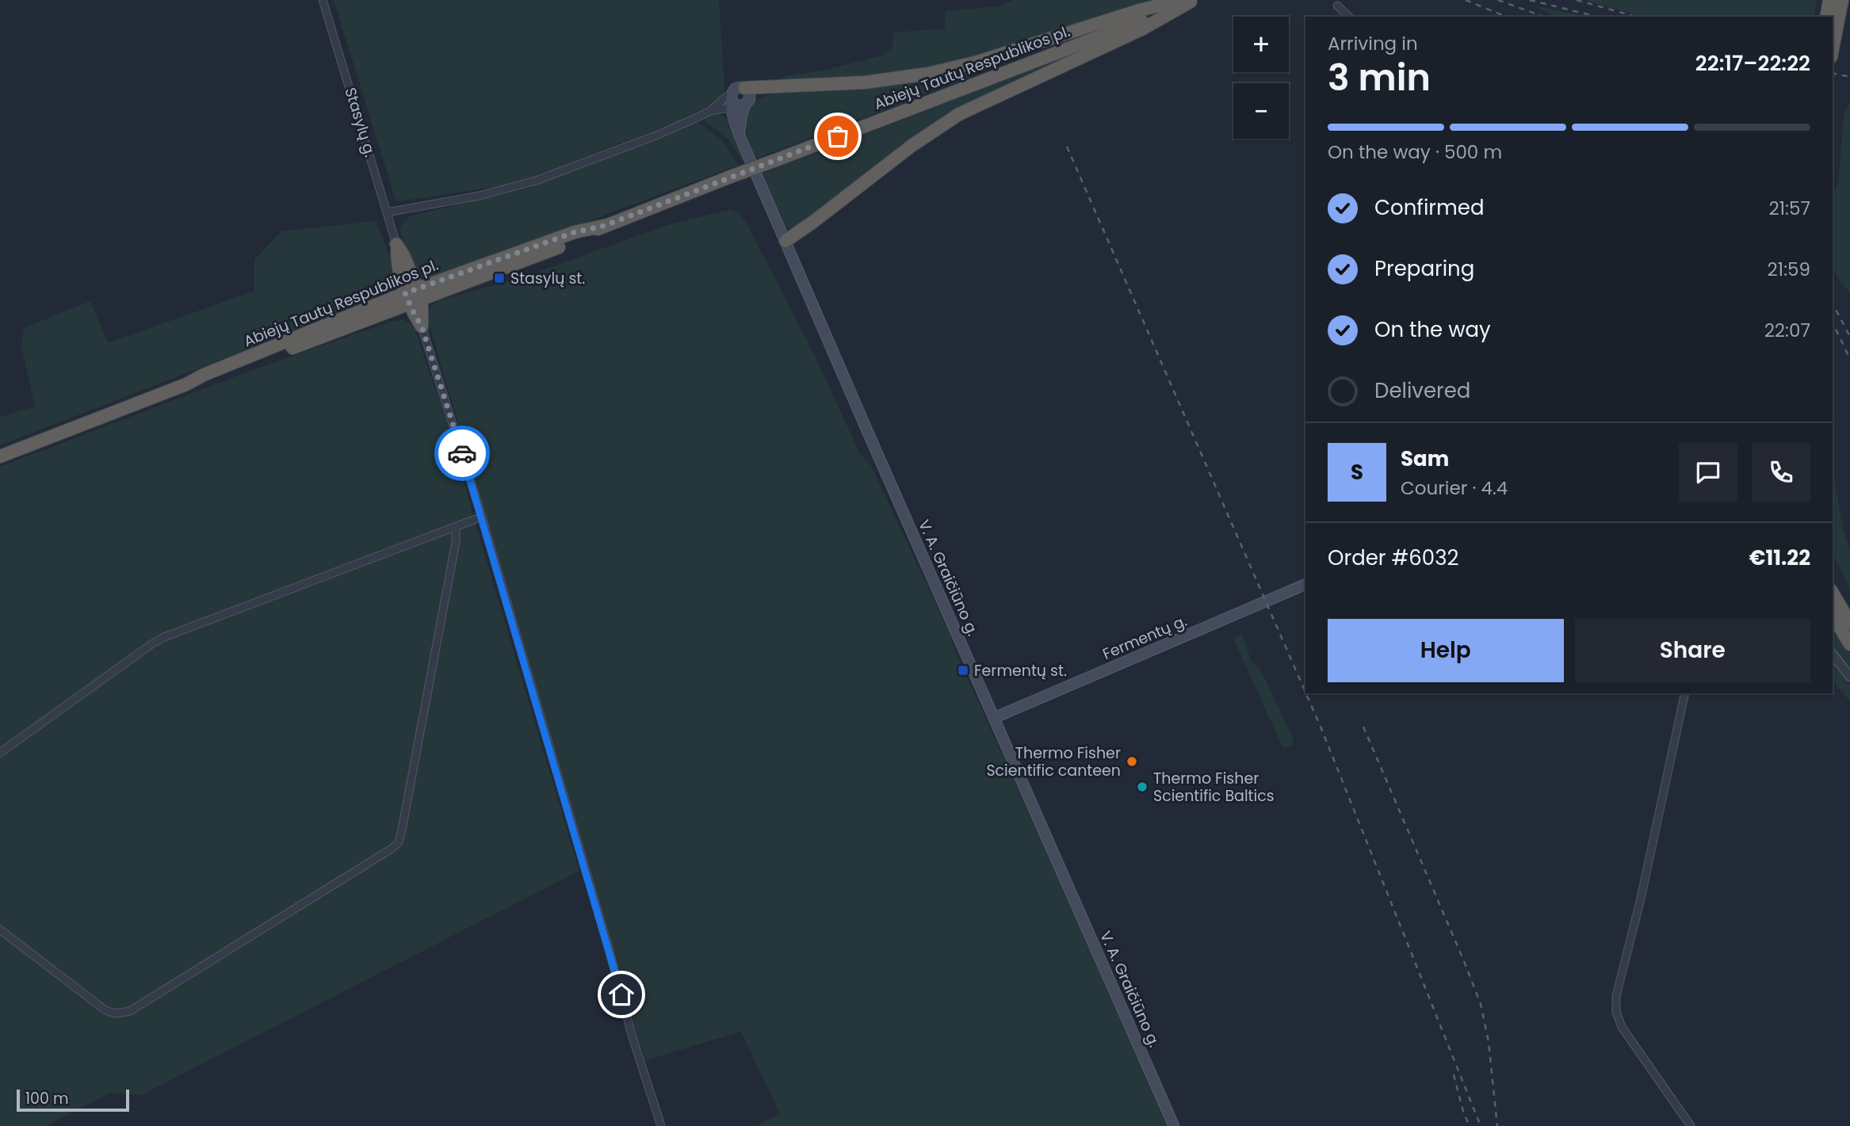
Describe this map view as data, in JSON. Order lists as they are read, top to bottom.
{
  "streets": {
    "highway": ["Abiejų Tautų Respublikos pl."],
    "main road": ["V. A. Graičiūno g.", "Fermentų g."],
    "street": ["Stasylų g."]
  },
  "crossings": [
    ["V. A. Graičiūno g.", "Fermentų g."]
  ],
  "places": {
    "transit": ["Stasylų st.", "Fermentų st."],
    "other": ["Thermo Fisher Scientific canteen", "Thermo Fisher Scientific Baltics"]
  },
  "scale_bar": "100 m",
  "page": {
    "map_buttons": ["+", "−"],
    "heading": ["3 min", "Arriving in", "22:17–22:22"],
    "panel": [
      "Sam",
      "Courier · 4.4",
      "Order #6032",
      "€11.22"
    ],
    "bar": "On the way · 500 m",
    "list": [
      ["Confirmed", "21:57"],
      ["Preparing", "21:59"],
      ["On the way", "22:07"],
      "Delivered"
    ],
    "round": "S",
    "buttons": ["Help", "Share"],
    "scale": "100 m"
  }
}
